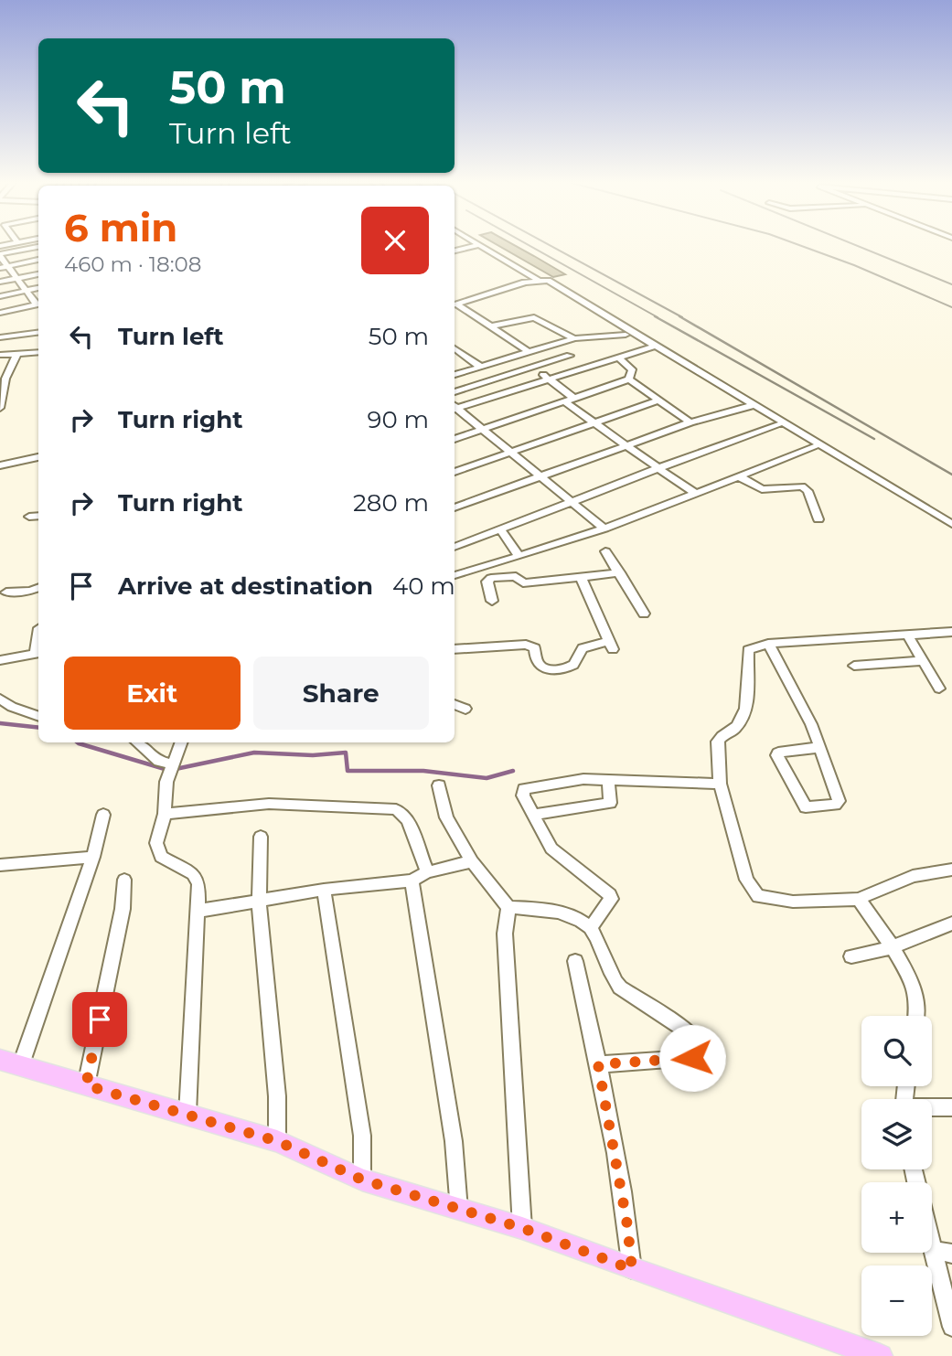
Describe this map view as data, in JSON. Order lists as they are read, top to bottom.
{
  "page": {
    "turn": ["50 m", "Turn left"],
    "heading": ["6 min", "460 m · 18:08"],
    "list": [
      {
        "name": "Turn left",
        "value": "50 m"
      },
      {
        "name": "Turn right",
        "value": "90 m"
      },
      {
        "name": "Turn right",
        "value": "280 m"
      },
      {
        "name": "Arrive at destination",
        "value": "40 m"
      }
    ],
    "buttons": ["Exit", "Share"],
    "map_buttons": ["+", "−"]
  }
}
